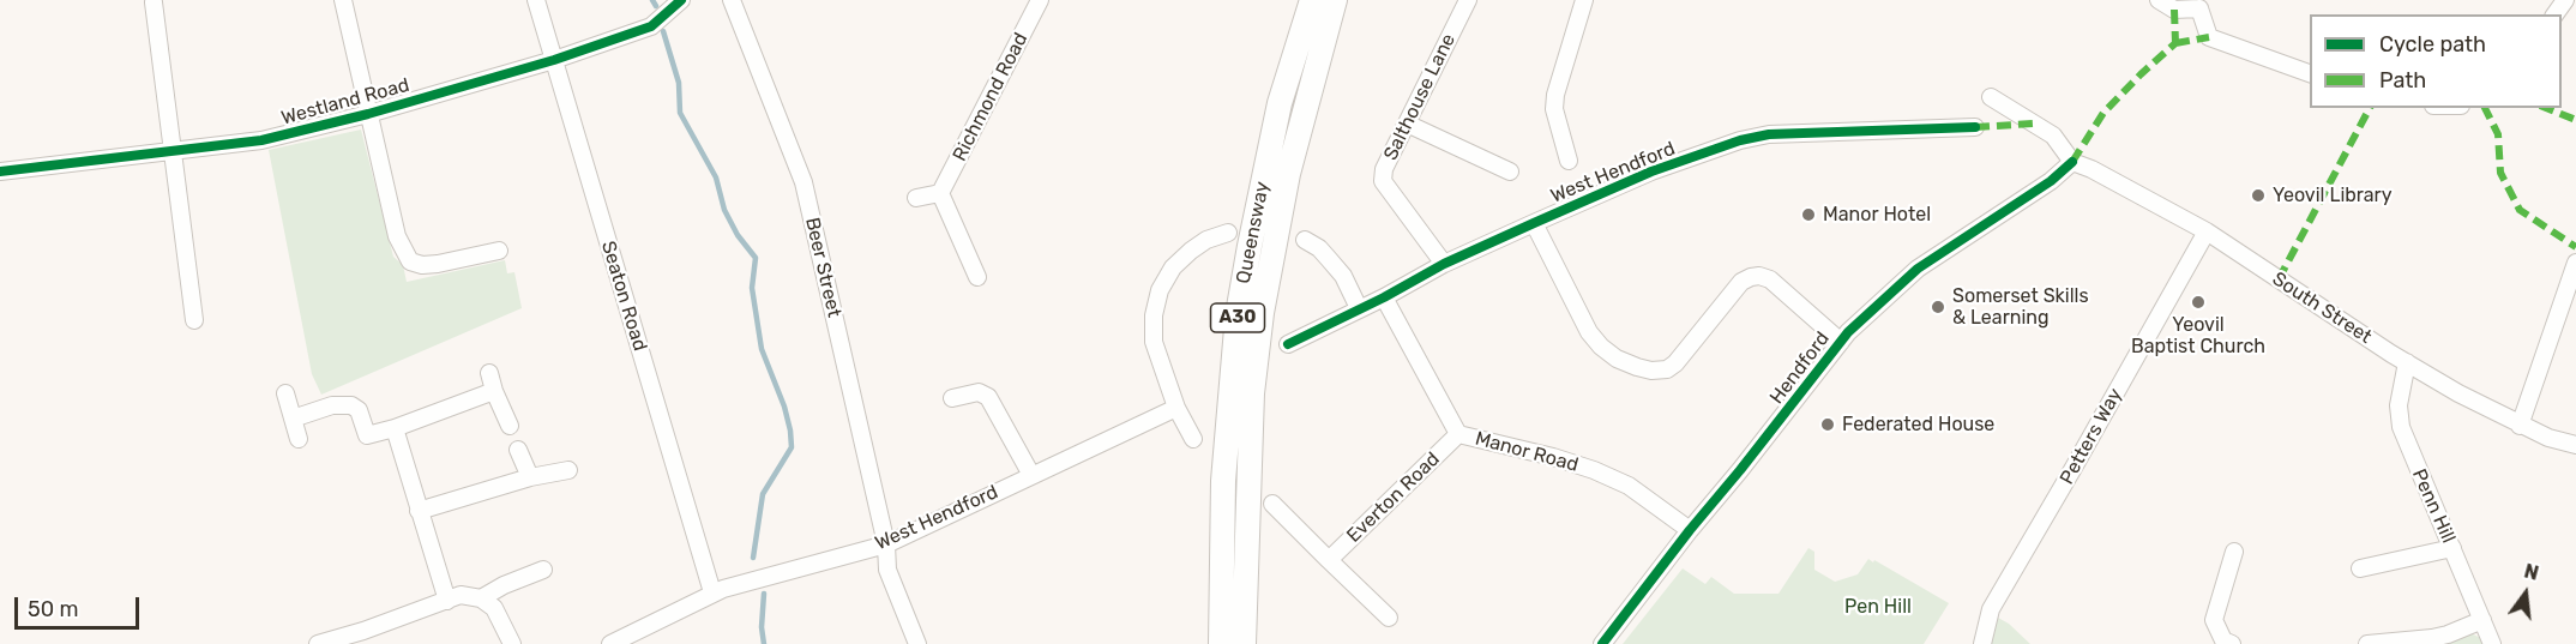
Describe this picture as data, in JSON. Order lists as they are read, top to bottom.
{
  "streets": {
    "highway": ["Queensway", "A30"],
    "street": [
      "Richmond Road",
      "Salthouse Lane",
      "Westland Road",
      "West Hendford",
      "Beer Street",
      "Seaton Road",
      "South Street",
      "Hendford",
      "Petters Way",
      "Manor Road",
      "Everton Road",
      "Penn Hill"
    ]
  },
  "crossings": [
    ["Salthouse Lane", "West Hendford"],
    ["Westland Road", "Seaton Road"],
    ["West Hendford", "Beer Street"],
    ["West Hendford", "Seaton Road"],
    ["West Hendford", "Manor Road"],
    ["South Street", "Hendford"],
    ["South Street", "Petters Way"],
    ["South Street", "Penn Hill"],
    ["Hendford", "Manor Road"],
    ["Manor Road", "Everton Road"]
  ],
  "parks": ["Pen Hill"],
  "places": [
    "Yeovil Library",
    "Manor Hotel",
    "Yeovil Baptist Church",
    "Somerset Skills & Learning",
    "Federated House"
  ],
  "legend": ["Cycle path", "Path"],
  "scale_bar": "50 m",
  "north": "top"
}
